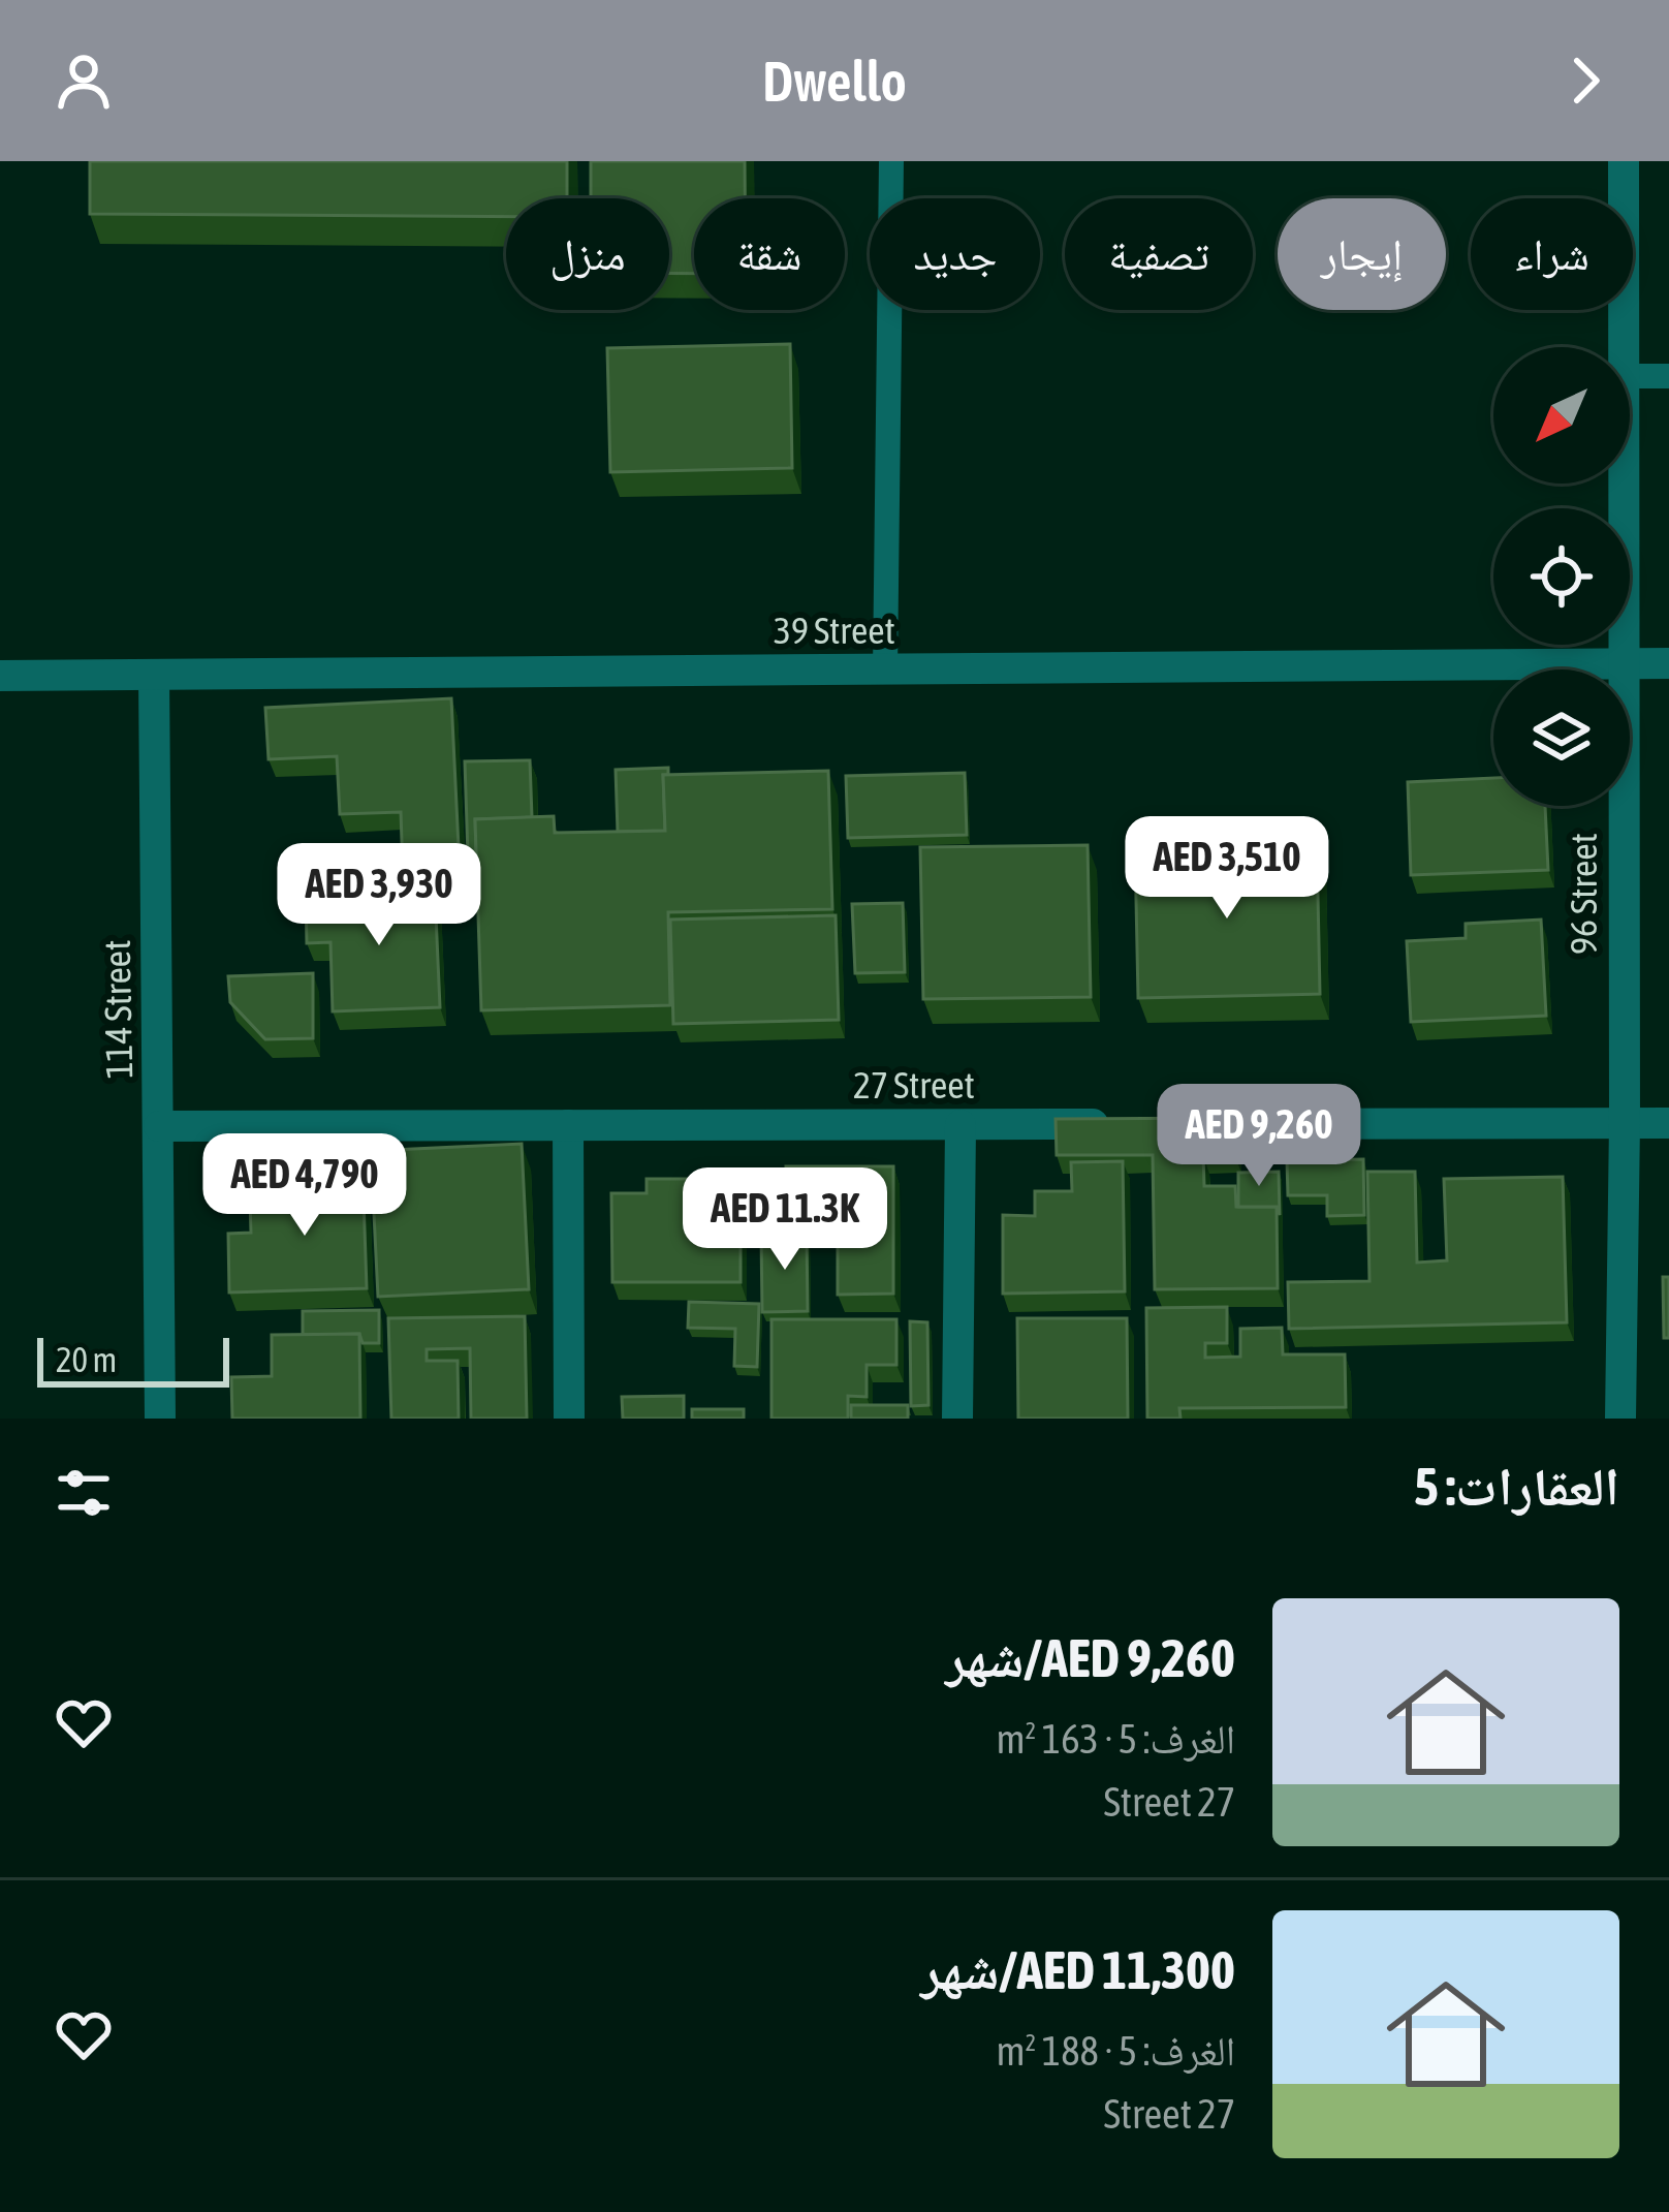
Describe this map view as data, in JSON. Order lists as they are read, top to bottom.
{
  "streets": {
    "street": [
      "39 Street",
      "96 Street",
      "114 Street",
      "27 Street"
    ]
  },
  "crossings": [
    ["39 Street", "96 Street"],
    ["39 Street", "114 Street"],
    ["96 Street", "27 Street"],
    ["114 Street", "27 Street"]
  ],
  "scale_bar": "20 m",
  "north": "bottom left",
  "page": {
    "header": "Dwello",
    "chip": [
      "شراء",
      "إيجار",
      "تصفية",
      "جديد",
      "شقة",
      "منزل"
    ],
    "price": [
      "AED 3,510",
      "AED 3,930",
      "AED 9,260",
      "AED 4,790",
      "AED 11.3K"
    ],
    "scale": "20 m",
    "heading": "العقارات: 5",
    "list": [
      {
        "name": "AED 9,260/شهر",
        "note": "الغرف: 5 · 163 m² · 27 Street"
      },
      {
        "name": "AED 11,300/شهر",
        "note": "الغرف: 5 · 188 m² · 27 Street"
      }
    ]
  }
}
